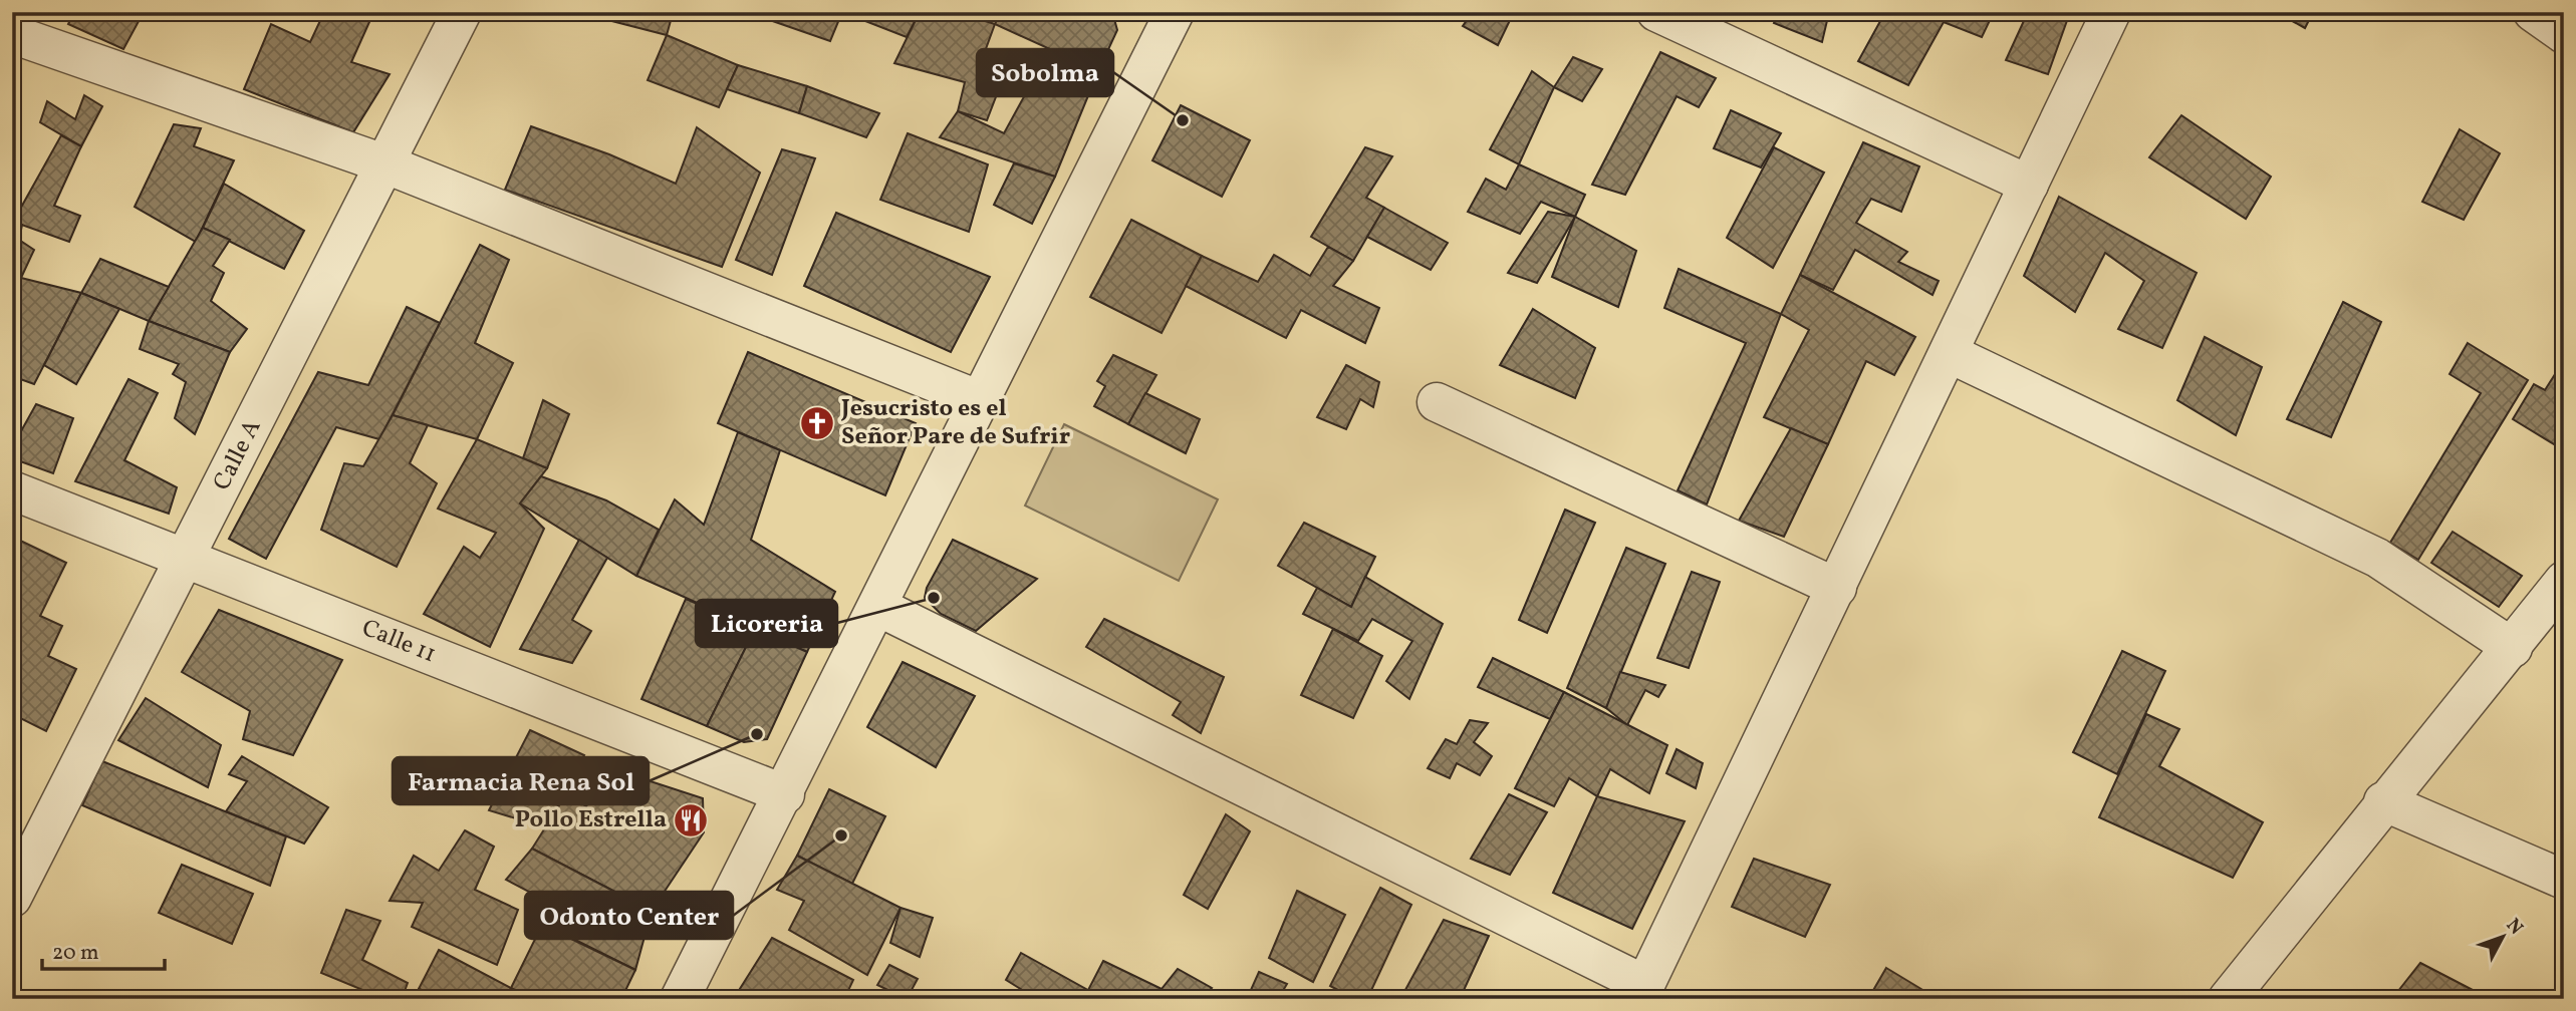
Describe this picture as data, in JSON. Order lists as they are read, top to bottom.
{
  "streets": {
    "street": ["Calle A", "Calle 11"]
  },
  "crossings": [
    ["Calle A", "Calle 11"]
  ],
  "places": {
    "other": [
      "Sobolma",
      "Licoreria",
      "Farmacia Rena Sol",
      "Odonto Center"
    ],
    "church": ["Jesucristo es el Señor Pare de Sufrir"],
    "restaurant": ["Pollo Estrella"]
  },
  "scale_bar": "20 m",
  "north": "top right"
}
